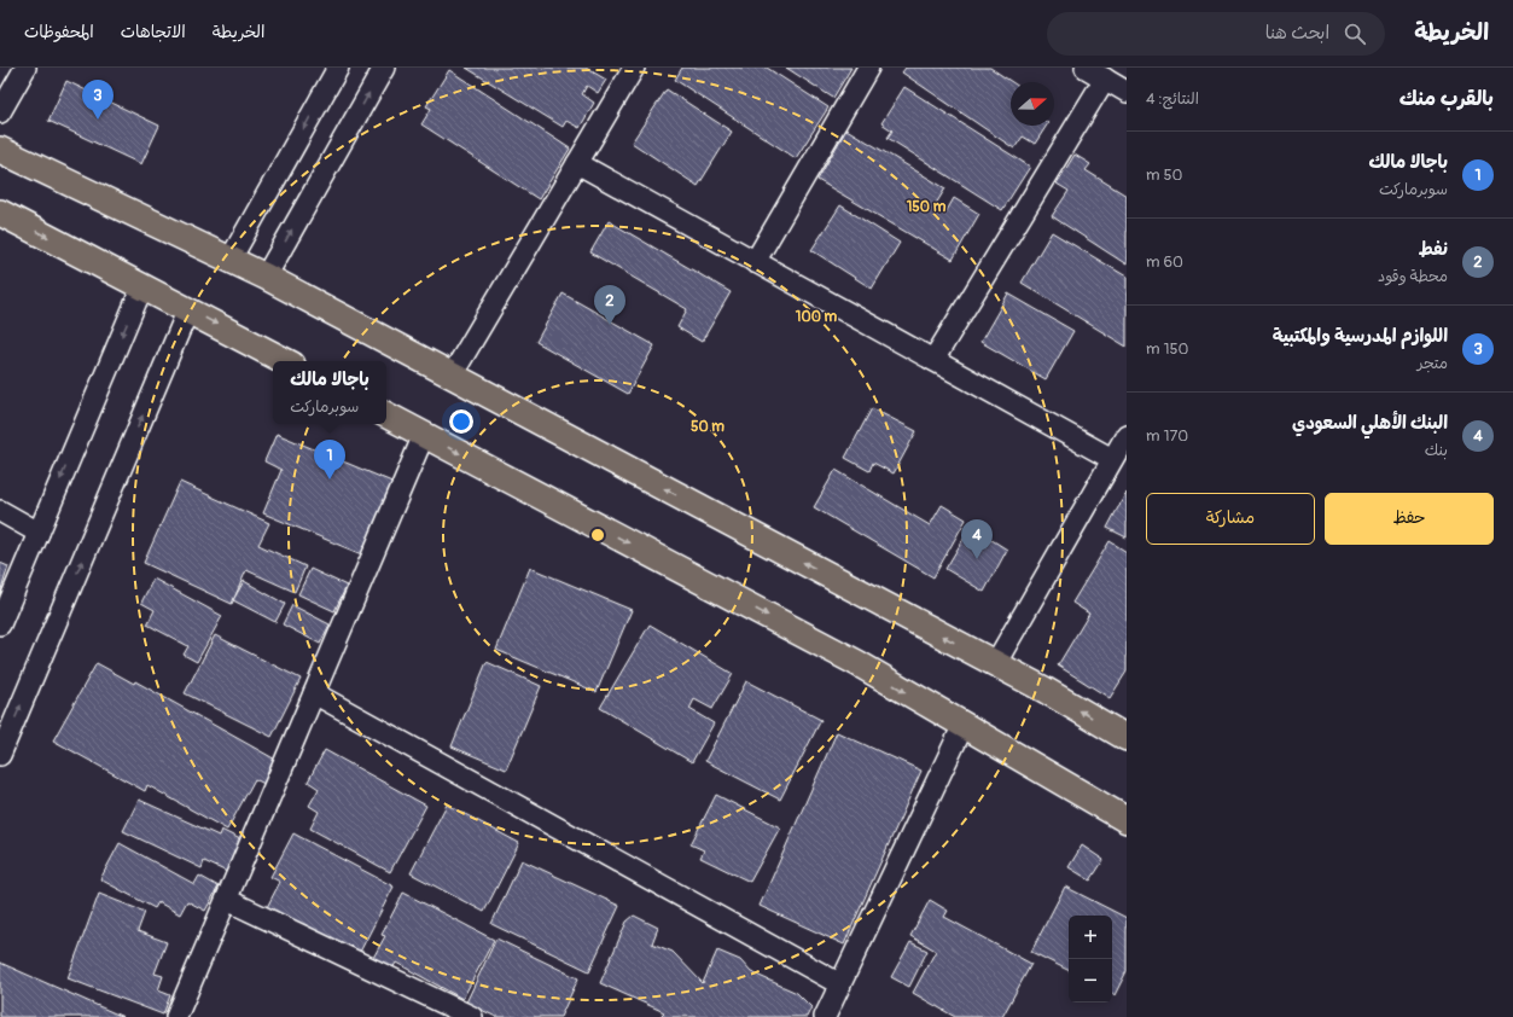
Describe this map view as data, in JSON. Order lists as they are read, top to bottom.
{
  "north": "right",
  "page": {
    "header": "الخريطة",
    "search": "ابحث هنا",
    "nav": ["الخريطة", "الاتجاهات", "المحفوظات"],
    "heading": ["بالقرب منك", "النتائج: 4"],
    "pins": [
      "3",
      "2",
      "1",
      "4"
    ],
    "list": [
      {
        "mark": "1",
        "name": "باجالا مالك",
        "note": "سوبرماركت",
        "value": "50 m"
      },
      {
        "mark": "2",
        "name": "نفط",
        "note": "محطة وقود",
        "value": "60 m"
      },
      {
        "mark": "3",
        "name": "اللوازم المدرسية والمكتبية",
        "note": "متجر",
        "value": "150 m"
      },
      {
        "mark": "4",
        "name": "البنك الأهلي السعودي",
        "note": "بنك",
        "value": "170 m"
      }
    ],
    "popup": ["باجالا مالك", "سوبرماركت"],
    "buttons": ["حفظ", "مشاركة"],
    "map_buttons": ["+", "−"]
  },
  "rings": ["150 m", "100 m", "50 m"]
}
